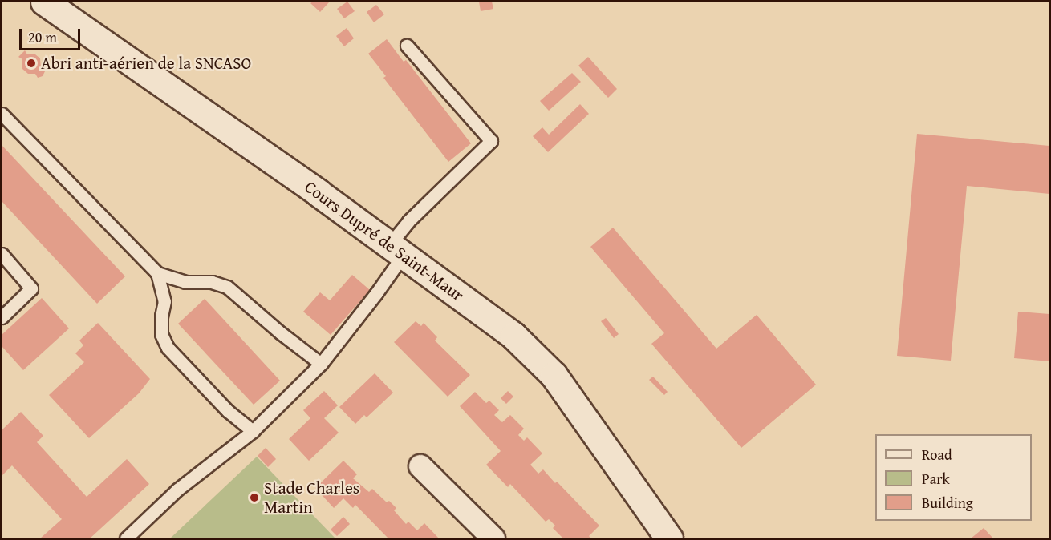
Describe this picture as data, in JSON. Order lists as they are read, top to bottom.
{
  "streets": {
    "street": ["Cours Dupré de Saint-Maur"]
  },
  "places": ["Abri anti-aérien de la SNCASO", "Stade Charles Martin"],
  "legend": ["Road", "Park", "Building"],
  "scale_bar": "20 m"
}
